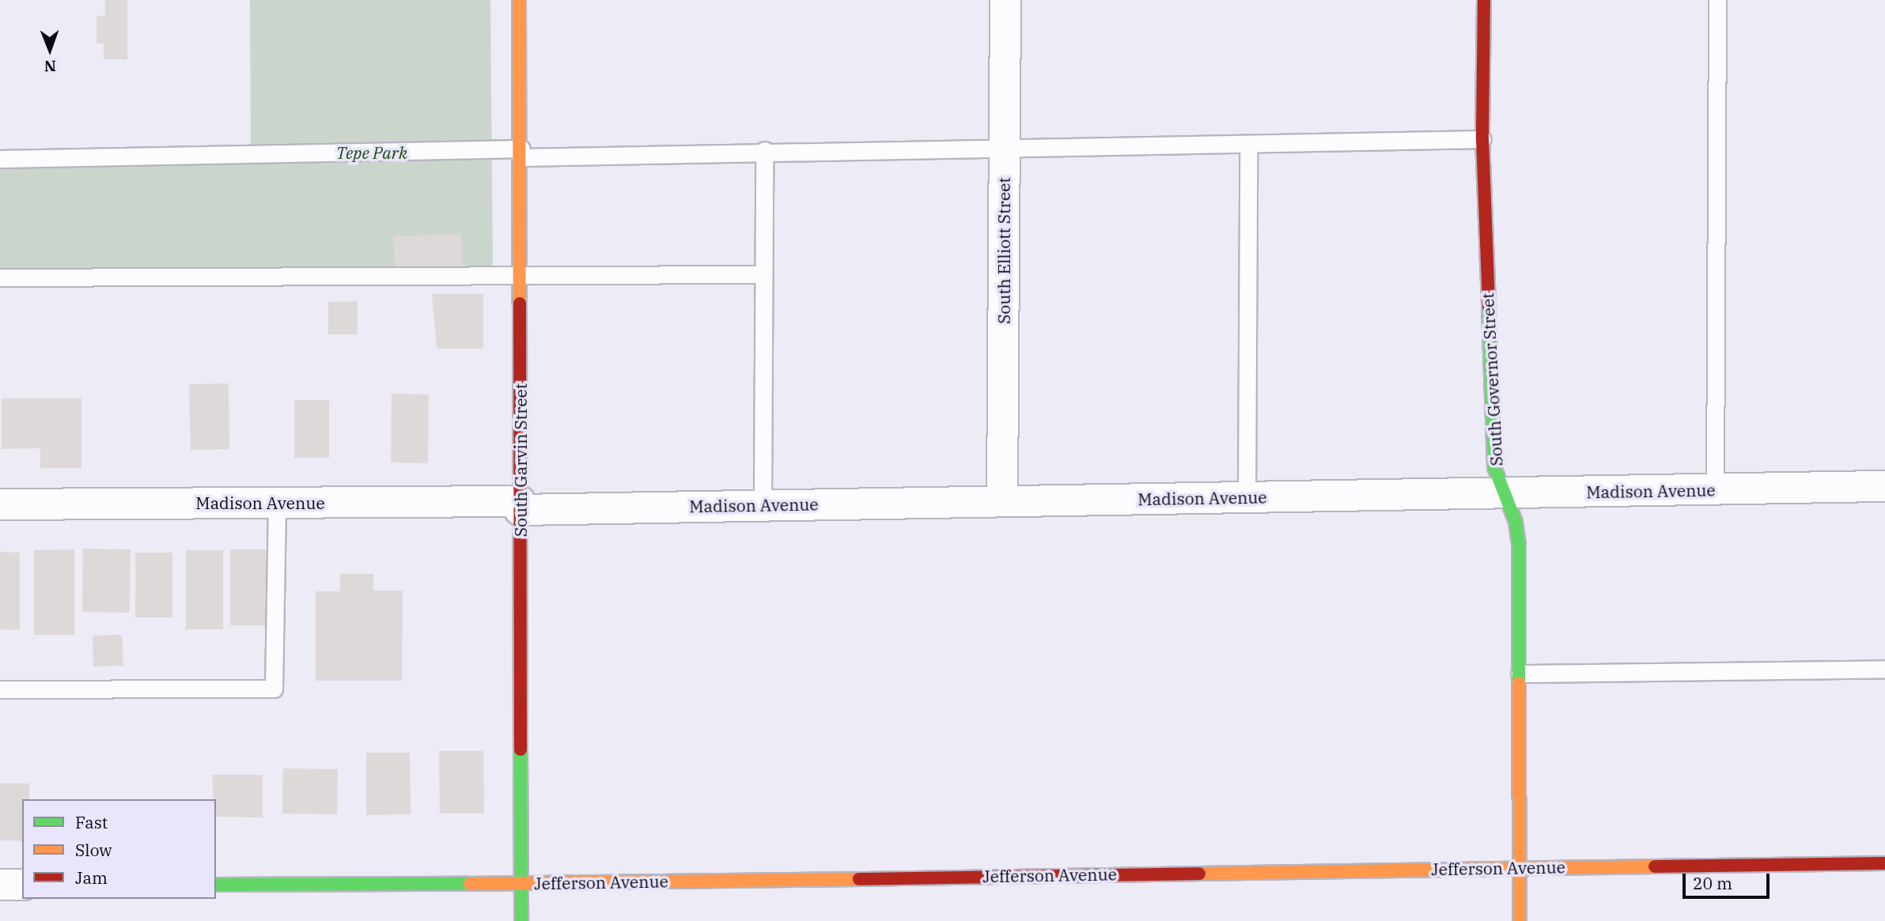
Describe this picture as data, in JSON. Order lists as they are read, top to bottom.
{
  "streets": {
    "street": [
      "South Elliott Street",
      "South Governor Street",
      "South Garvin Street",
      "Madison Avenue",
      "Jefferson Avenue"
    ]
  },
  "crossings": [
    ["South Elliott Street", "Madison Avenue"],
    ["South Governor Street", "Madison Avenue"],
    ["South Governor Street", "Jefferson Avenue"],
    ["South Garvin Street", "Madison Avenue"],
    ["South Garvin Street", "Jefferson Avenue"]
  ],
  "parks": ["Tepe Park"],
  "legend": ["Fast", "Slow", "Jam"],
  "scale_bar": "20 m",
  "north": "bottom"
}
